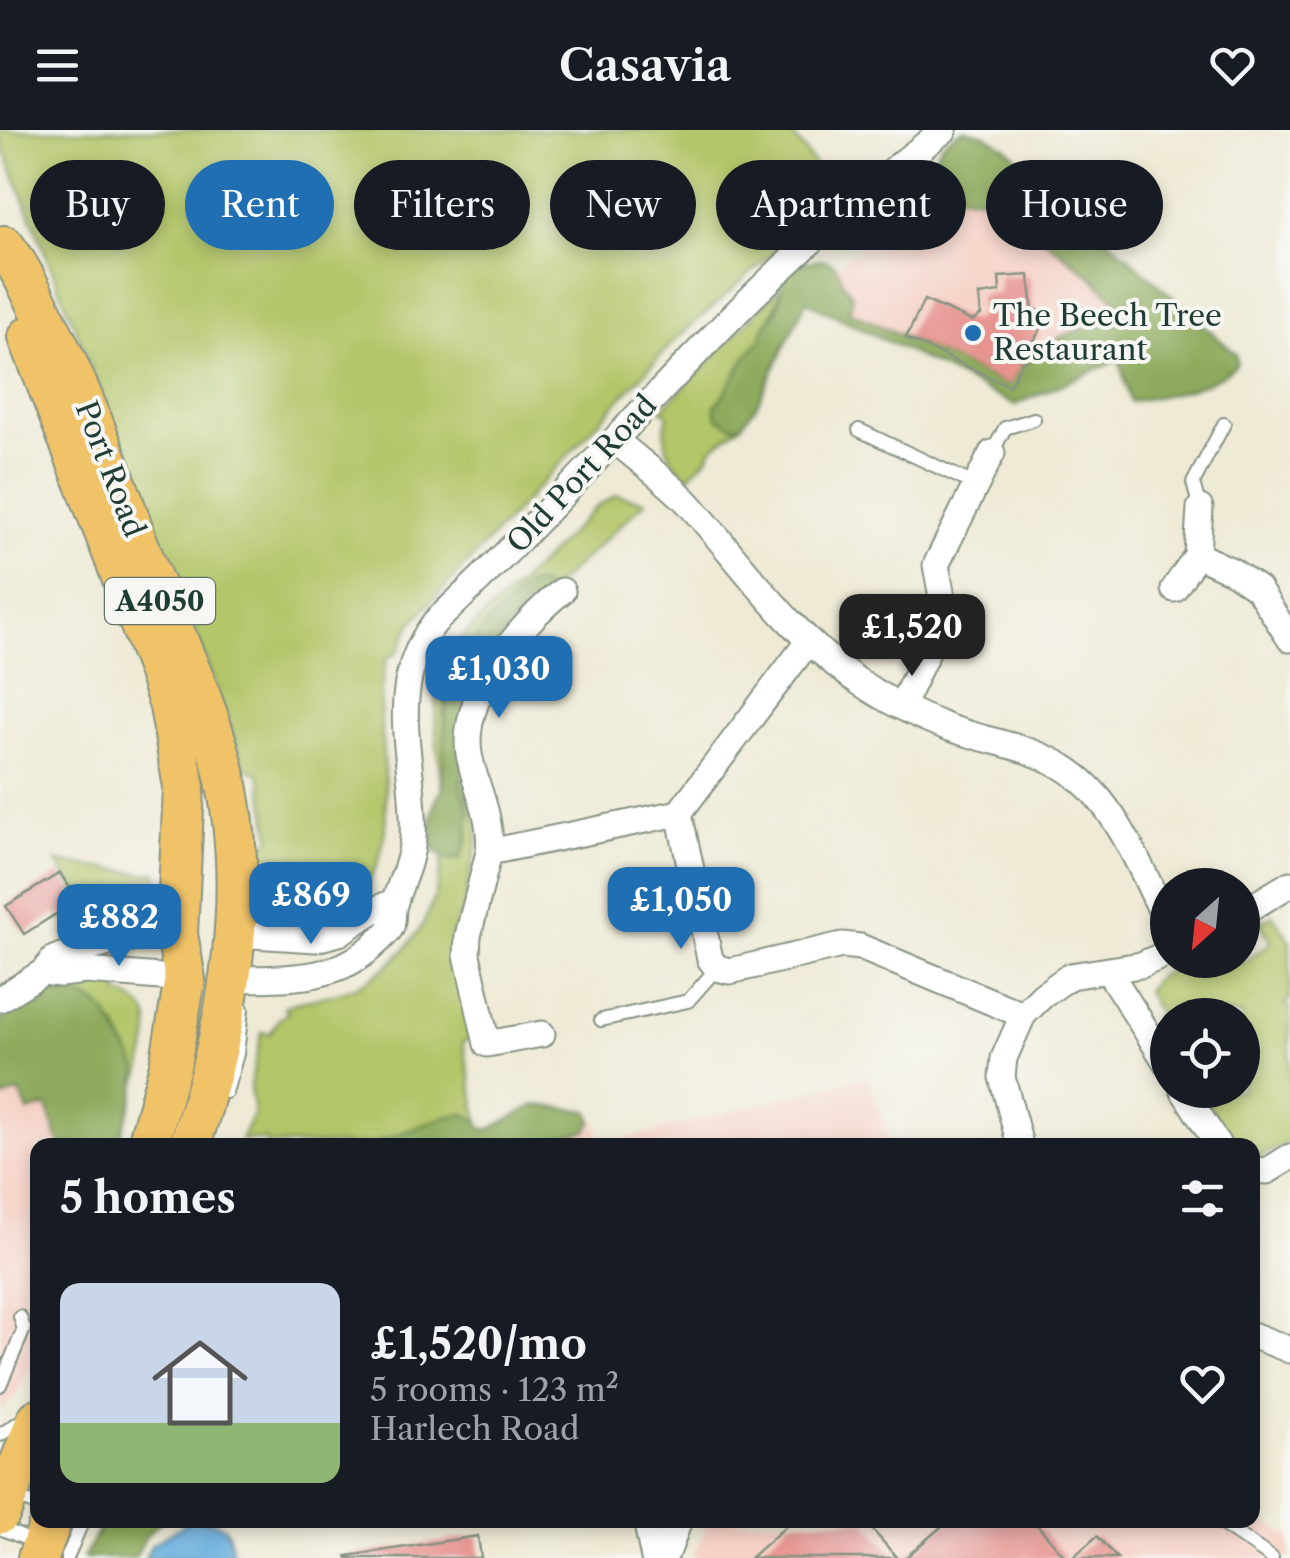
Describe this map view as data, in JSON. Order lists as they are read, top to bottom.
{
  "streets": {
    "main road": ["Port Road", "A4050"],
    "street": ["Old Port Road"]
  },
  "crossings": [
    ["Port Road", "Old Port Road"]
  ],
  "places": ["The Beech Tree Restaurant"],
  "north": "bottom left",
  "page": {
    "header": "Casavia",
    "chip": [
      "Buy",
      "Rent",
      "Filters",
      "New",
      "Apartment",
      "House"
    ],
    "price": [
      "£1,520",
      "£1,030",
      "£869",
      "£1,050",
      "£882"
    ],
    "heading": "5 homes",
    "list": [
      {
        "name": "£1,520/mo",
        "note": "5 rooms · 123 m² · Harlech Road"
      }
    ]
  }
}
